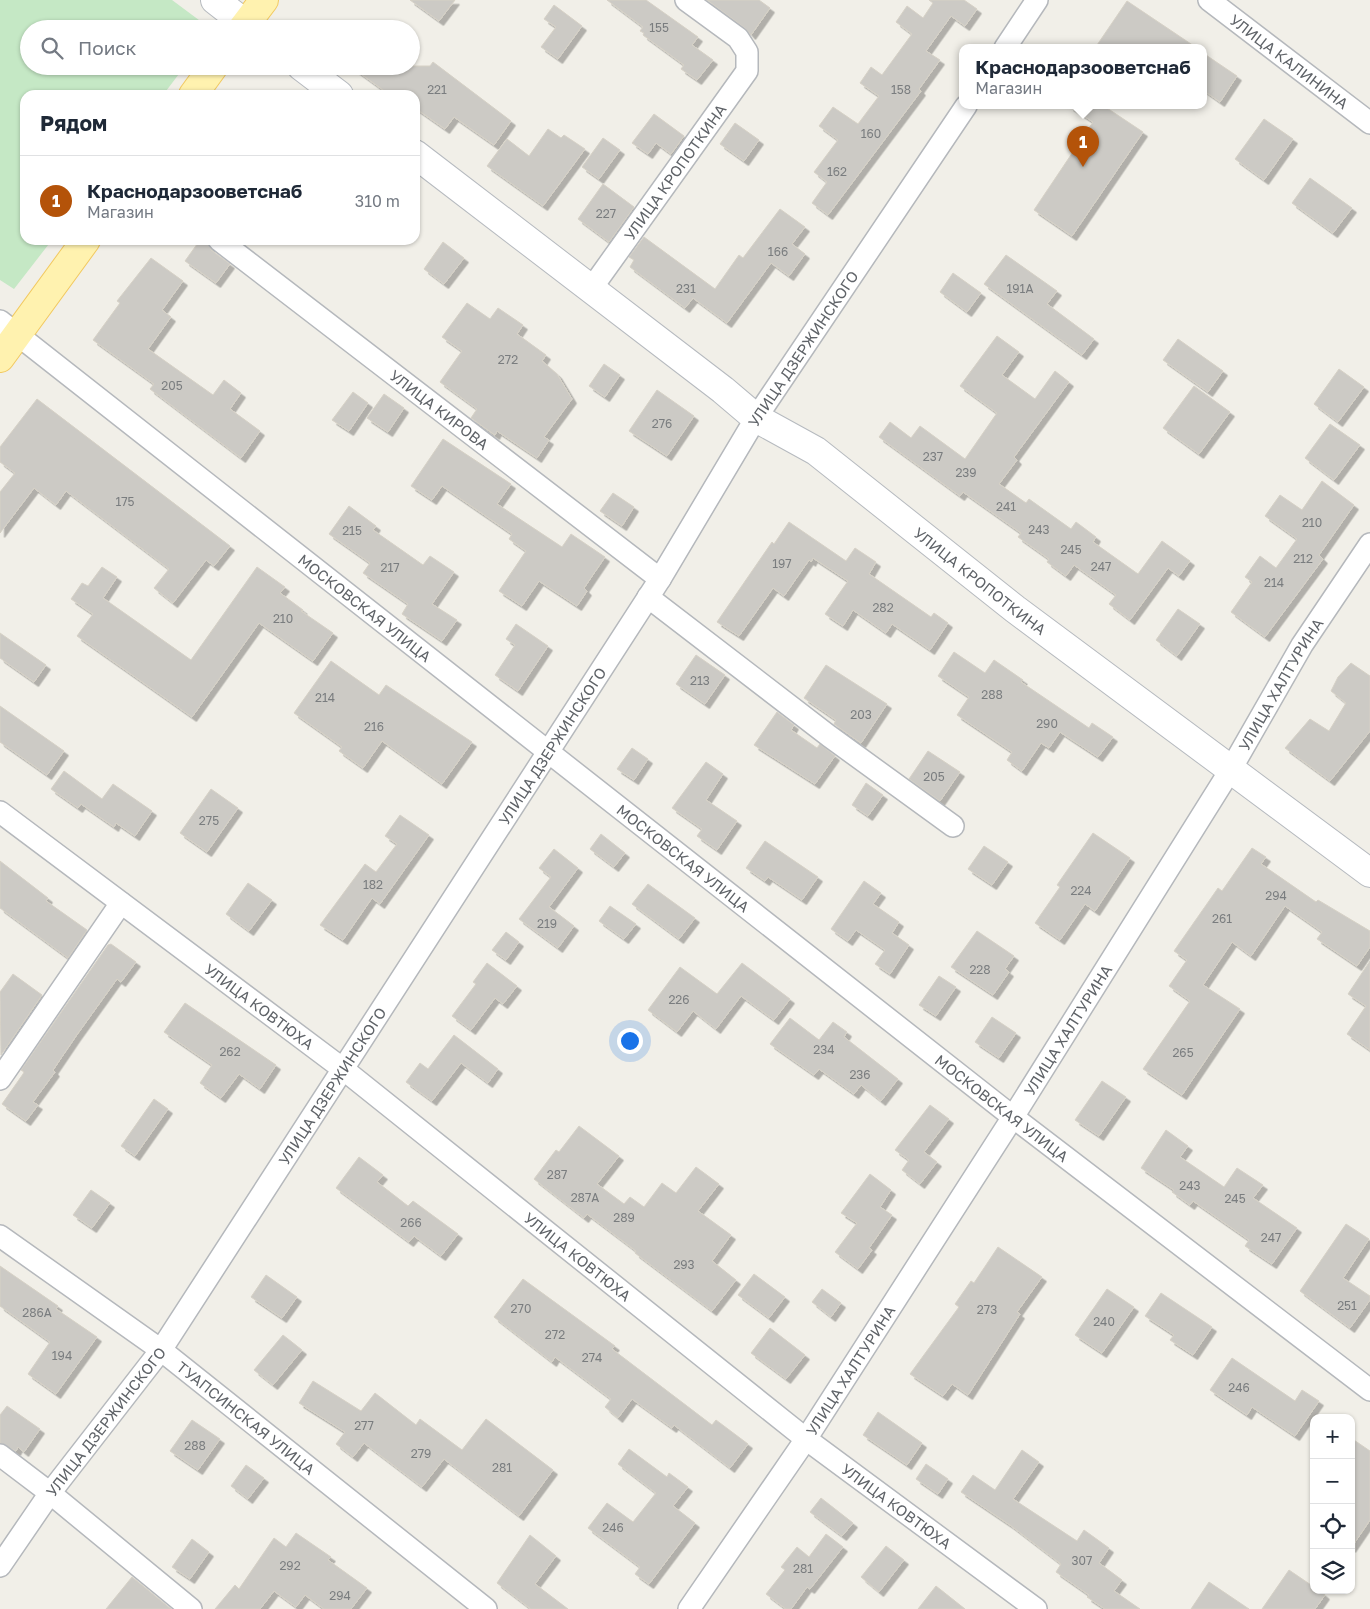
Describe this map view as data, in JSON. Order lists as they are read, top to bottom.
{
  "streets": {
    "main road": ["УЛИЦА КРОПОТКИНА"],
    "street": [
      "УЛИЦА КАЛИНИНА",
      "УЛИЦА ДЗЕРЖИНСКОГО",
      "УЛИЦА КИРОВА",
      "МОСКОВСКАЯ УЛИЦА",
      "УЛИЦА ХАЛТУРИНА",
      "УЛИЦА КОВТЮХА",
      "ТУАПСИНСКАЯ УЛИЦА"
    ]
  },
  "crossings": [
    ["УЛИЦА КРОПОТКИНА", "УЛИЦА ДЗЕРЖИНСКОГО"],
    ["УЛИЦА КРОПОТКИНА", "УЛИЦА ХАЛТУРИНА"],
    ["УЛИЦА ДЗЕРЖИНСКОГО", "УЛИЦА КИРОВА"],
    ["УЛИЦА ДЗЕРЖИНСКОГО", "МОСКОВСКАЯ УЛИЦА"],
    ["УЛИЦА ДЗЕРЖИНСКОГО", "УЛИЦА КОВТЮХА"],
    ["УЛИЦА ДЗЕРЖИНСКОГО", "ТУАПСИНСКАЯ УЛИЦА"],
    ["МОСКОВСКАЯ УЛИЦА", "УЛИЦА ХАЛТУРИНА"],
    ["УЛИЦА ХАЛТУРИНА", "УЛИЦА КОВТЮХА"]
  ],
  "house_numbers": [
    "155",
    "221",
    "158",
    "160",
    "162",
    "227",
    "166",
    "231",
    "191А",
    "272",
    "205",
    "276",
    "237",
    "239",
    "175",
    "241",
    "210",
    "243",
    "215",
    "245",
    "212",
    "197",
    "247",
    "217",
    "214",
    "282",
    "210",
    "213",
    "288",
    "214",
    "203",
    "290",
    "216",
    "205",
    "275",
    "182",
    "224",
    "294",
    "261",
    "219",
    "228",
    "226",
    "234",
    "262",
    "265",
    "236",
    "287",
    "243",
    "287А",
    "245",
    "289",
    "266",
    "247",
    "293",
    "251",
    "270",
    "273",
    "286А",
    "240",
    "272",
    "194",
    "274",
    "246",
    "277",
    "288",
    "279",
    "281",
    "246",
    "307",
    "292",
    "281",
    "294"
  ],
  "page": {
    "search": "Поиск",
    "popup": ["Краснодарзооветснаб", "Магазин"],
    "heading": "Рядом",
    "pins": "1",
    "list": [
      {
        "mark": "1",
        "name": "Краснодарзооветснаб",
        "note": "Магазин",
        "value": "310 m"
      }
    ],
    "map_buttons": ["+", "−"]
  }
}
